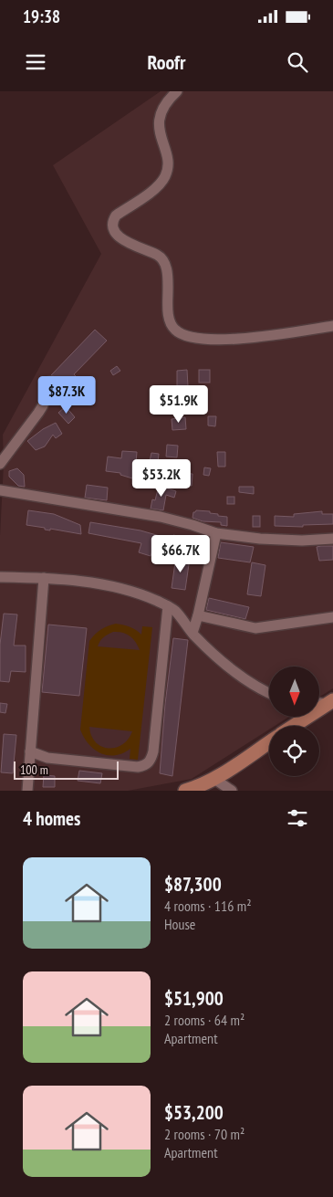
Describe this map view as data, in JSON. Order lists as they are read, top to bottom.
{
  "scale_bar": "100 m",
  "north": "bottom",
  "page": {
    "status": "19:38",
    "header": "Roofr",
    "price": [
      "$87.3K",
      "$51.9K",
      "$53.2K",
      "$66.7K"
    ],
    "scale": "100 m",
    "heading": "4 homes",
    "list": [
      {
        "name": "$87,300",
        "note": "4 rooms · 116 m² · House"
      },
      {
        "name": "$51,900",
        "note": "2 rooms · 64 m² · Apartment"
      },
      {
        "name": "$53,200",
        "note": "2 rooms · 70 m² · Apartment"
      }
    ]
  }
}
